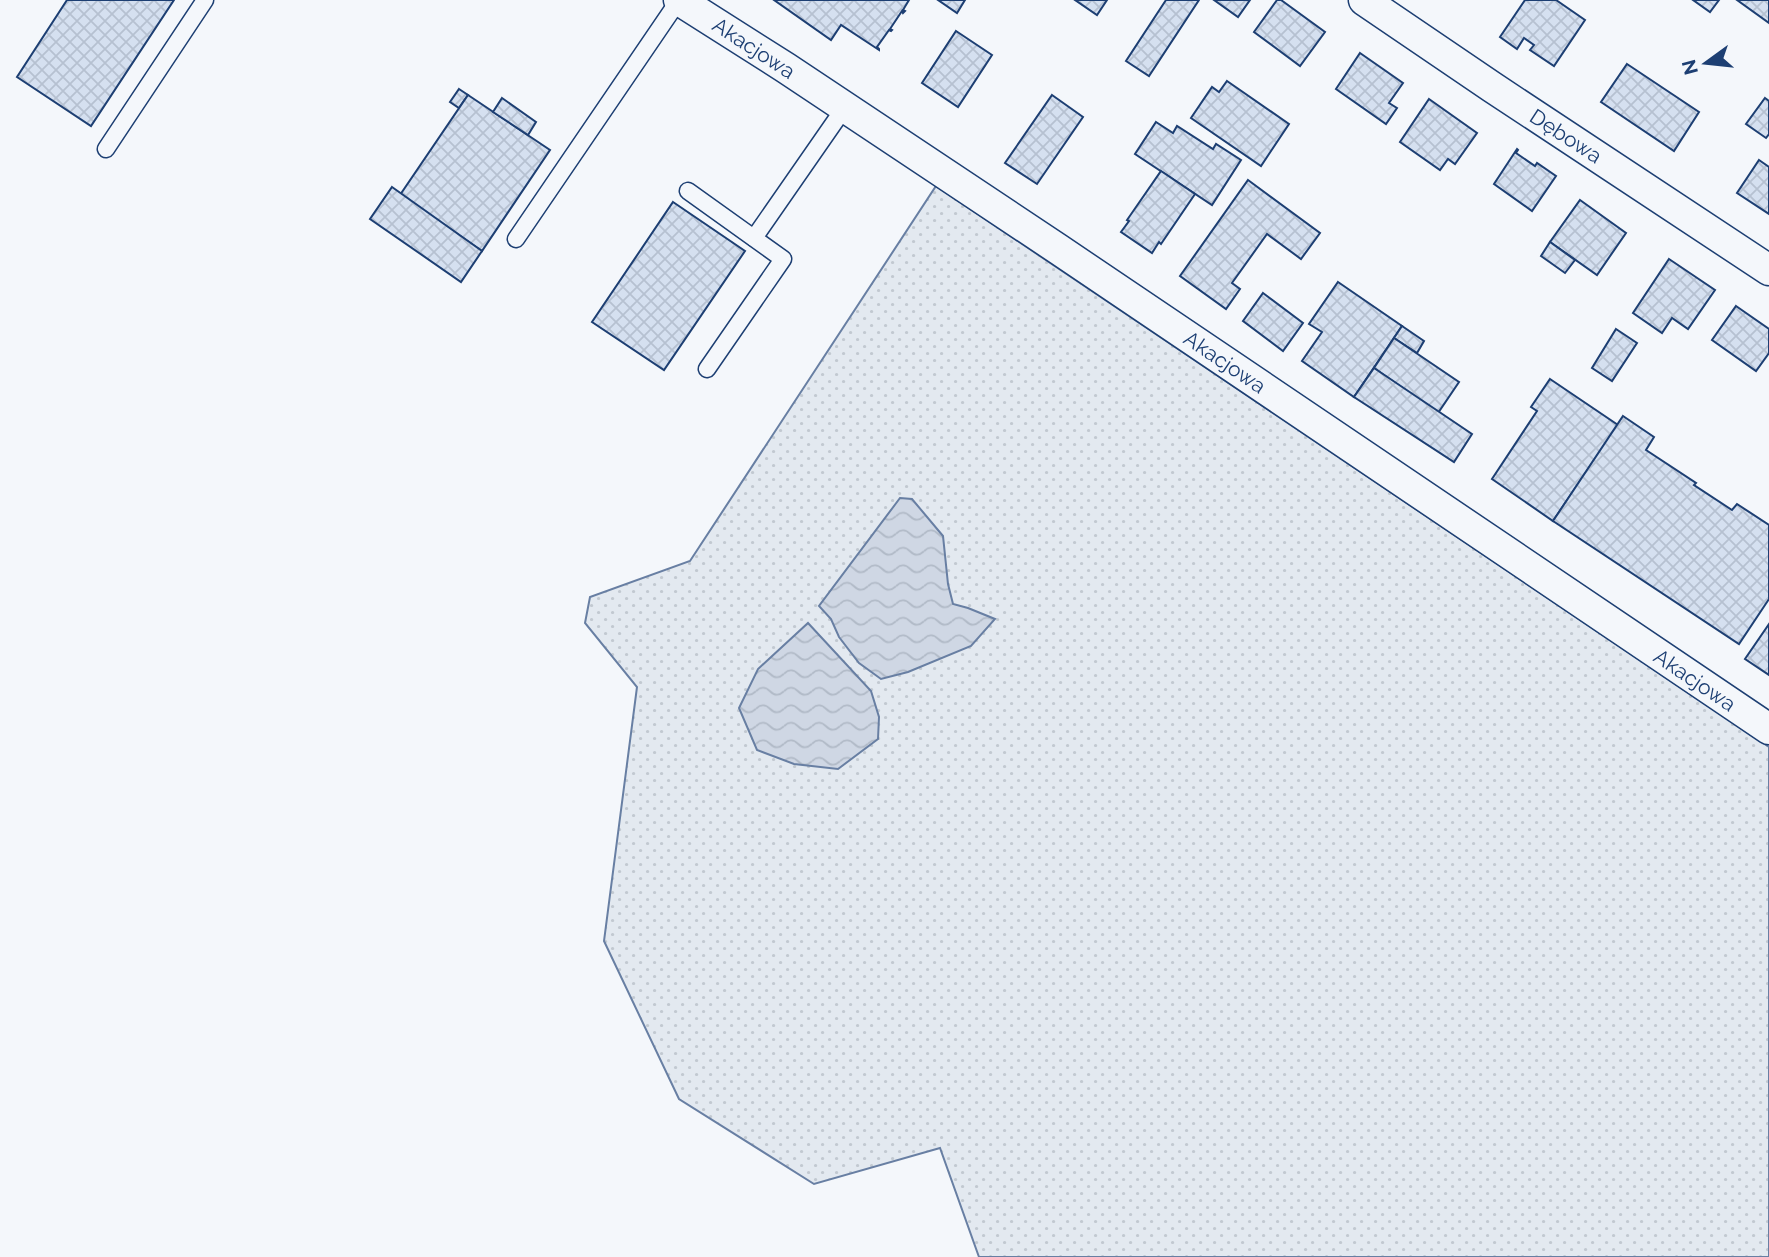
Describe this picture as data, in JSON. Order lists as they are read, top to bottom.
{
  "streets": {
    "street": ["Akacjowa", "Dębowa"]
  },
  "north": "left"
}
